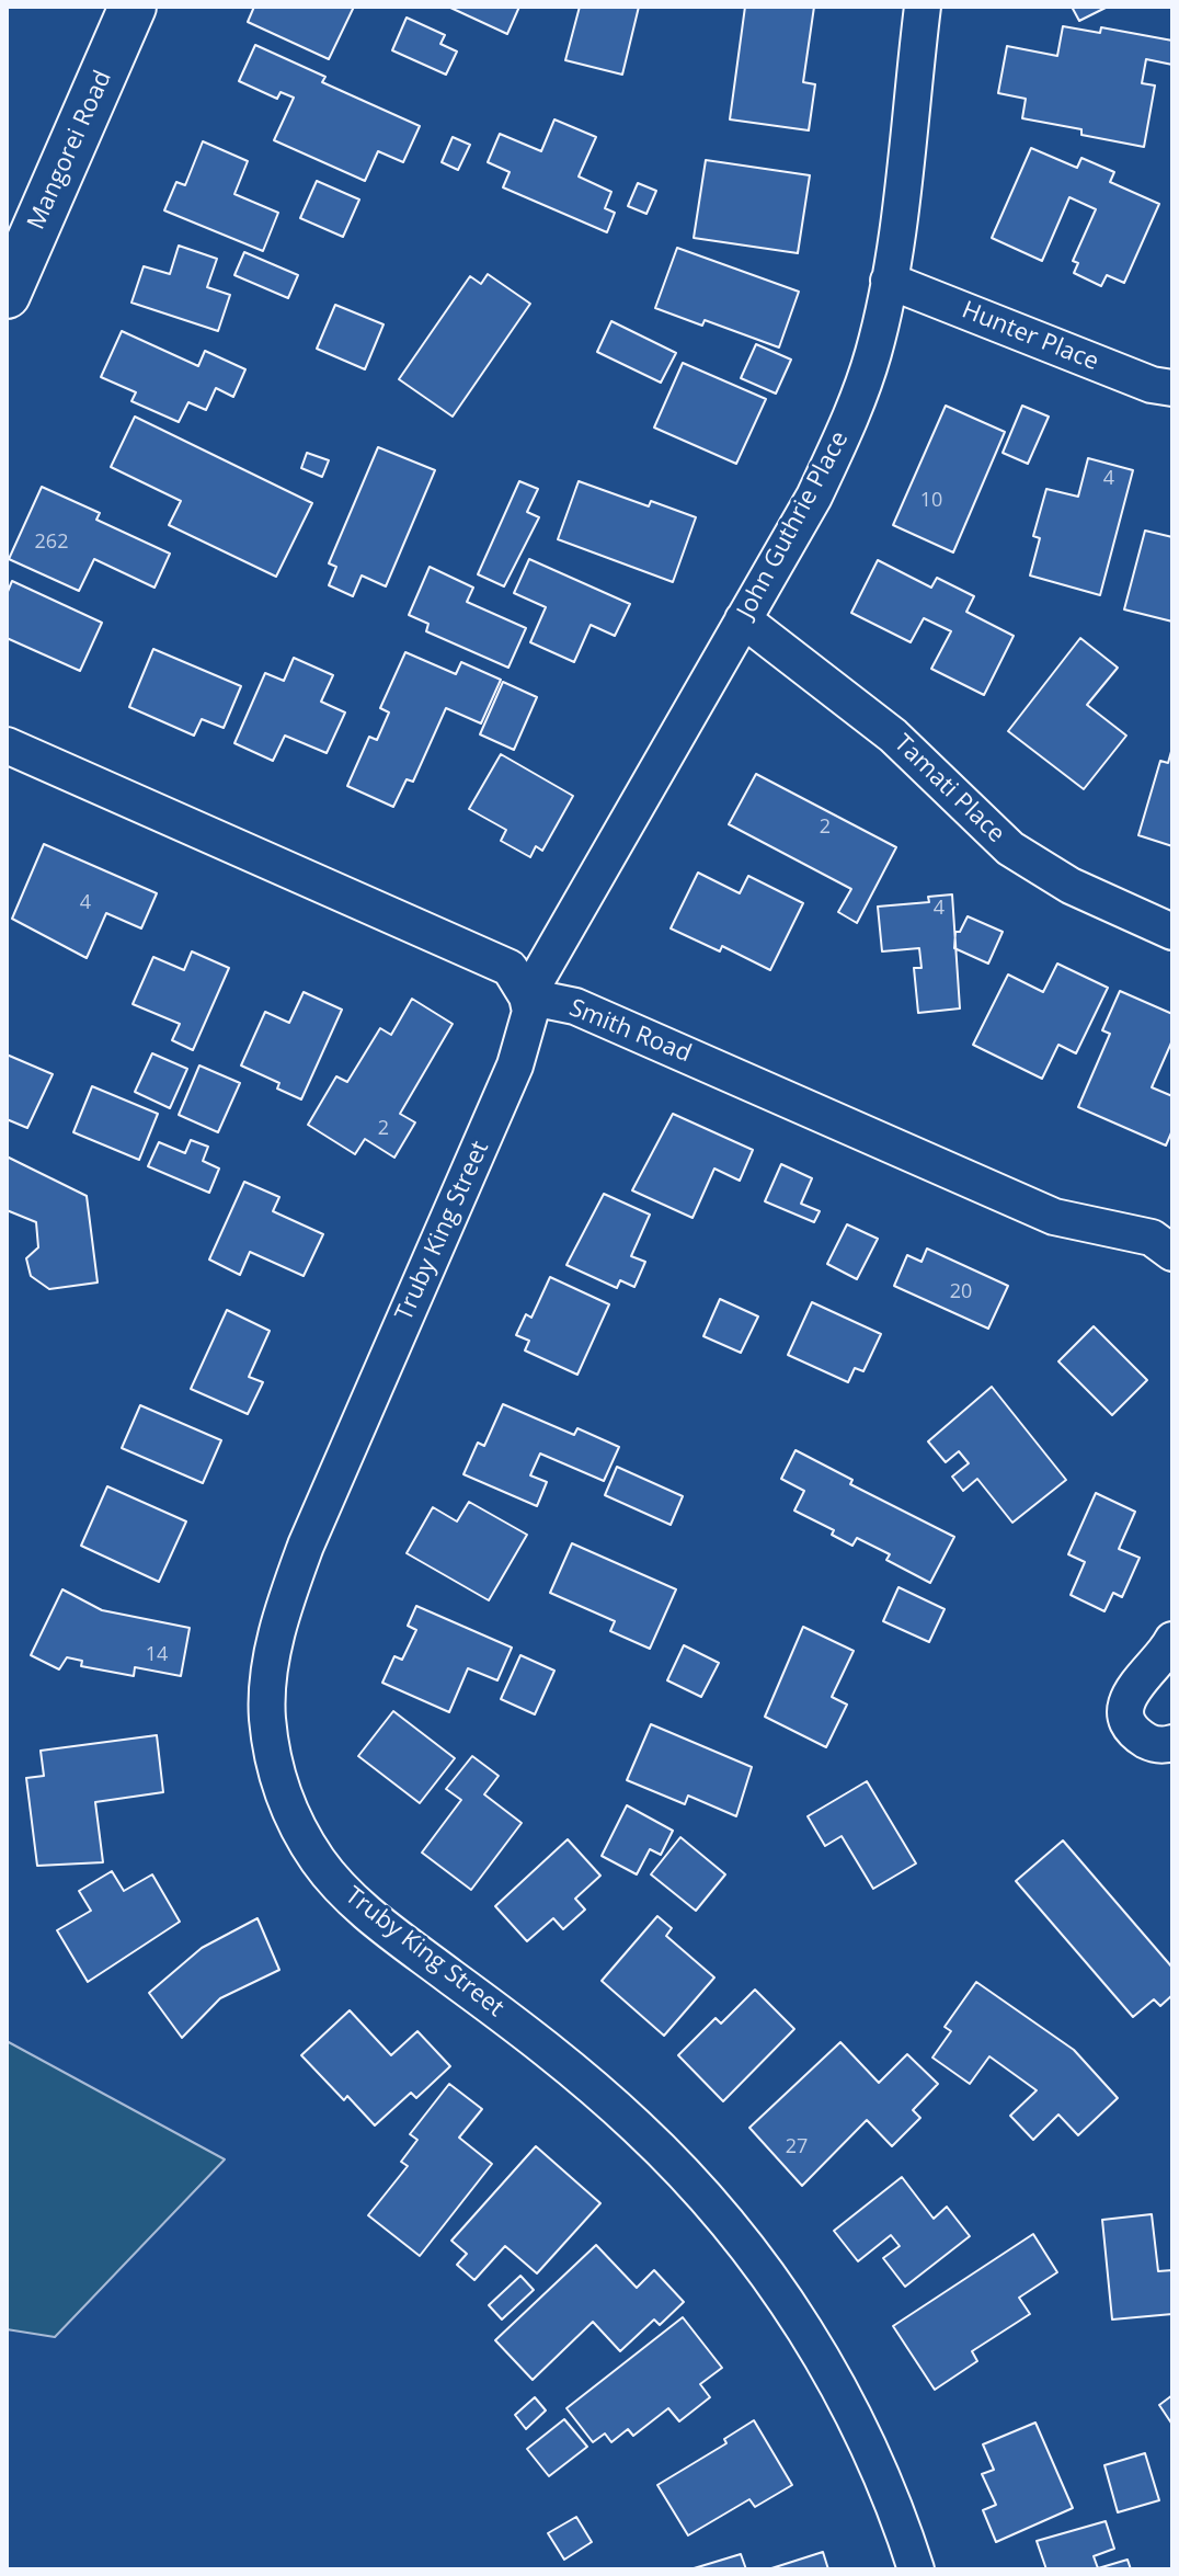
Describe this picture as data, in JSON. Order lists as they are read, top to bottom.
{
  "streets": {
    "street": [
      "Mangorei Road",
      "Hunter Place",
      "John Guthrie Place",
      "Tamati Place",
      "Smith Road",
      "Truby King Street"
    ]
  },
  "crossings": [
    ["Hunter Place", "John Guthrie Place"],
    ["John Guthrie Place", "Tamati Place"],
    ["John Guthrie Place", "Smith Road"],
    ["John Guthrie Place", "Truby King Street"],
    ["Smith Road", "Truby King Street"]
  ],
  "house_numbers": [
    "4",
    "10",
    "262",
    "2",
    "4",
    "4",
    "2",
    "20",
    "14",
    "27"
  ]
}
